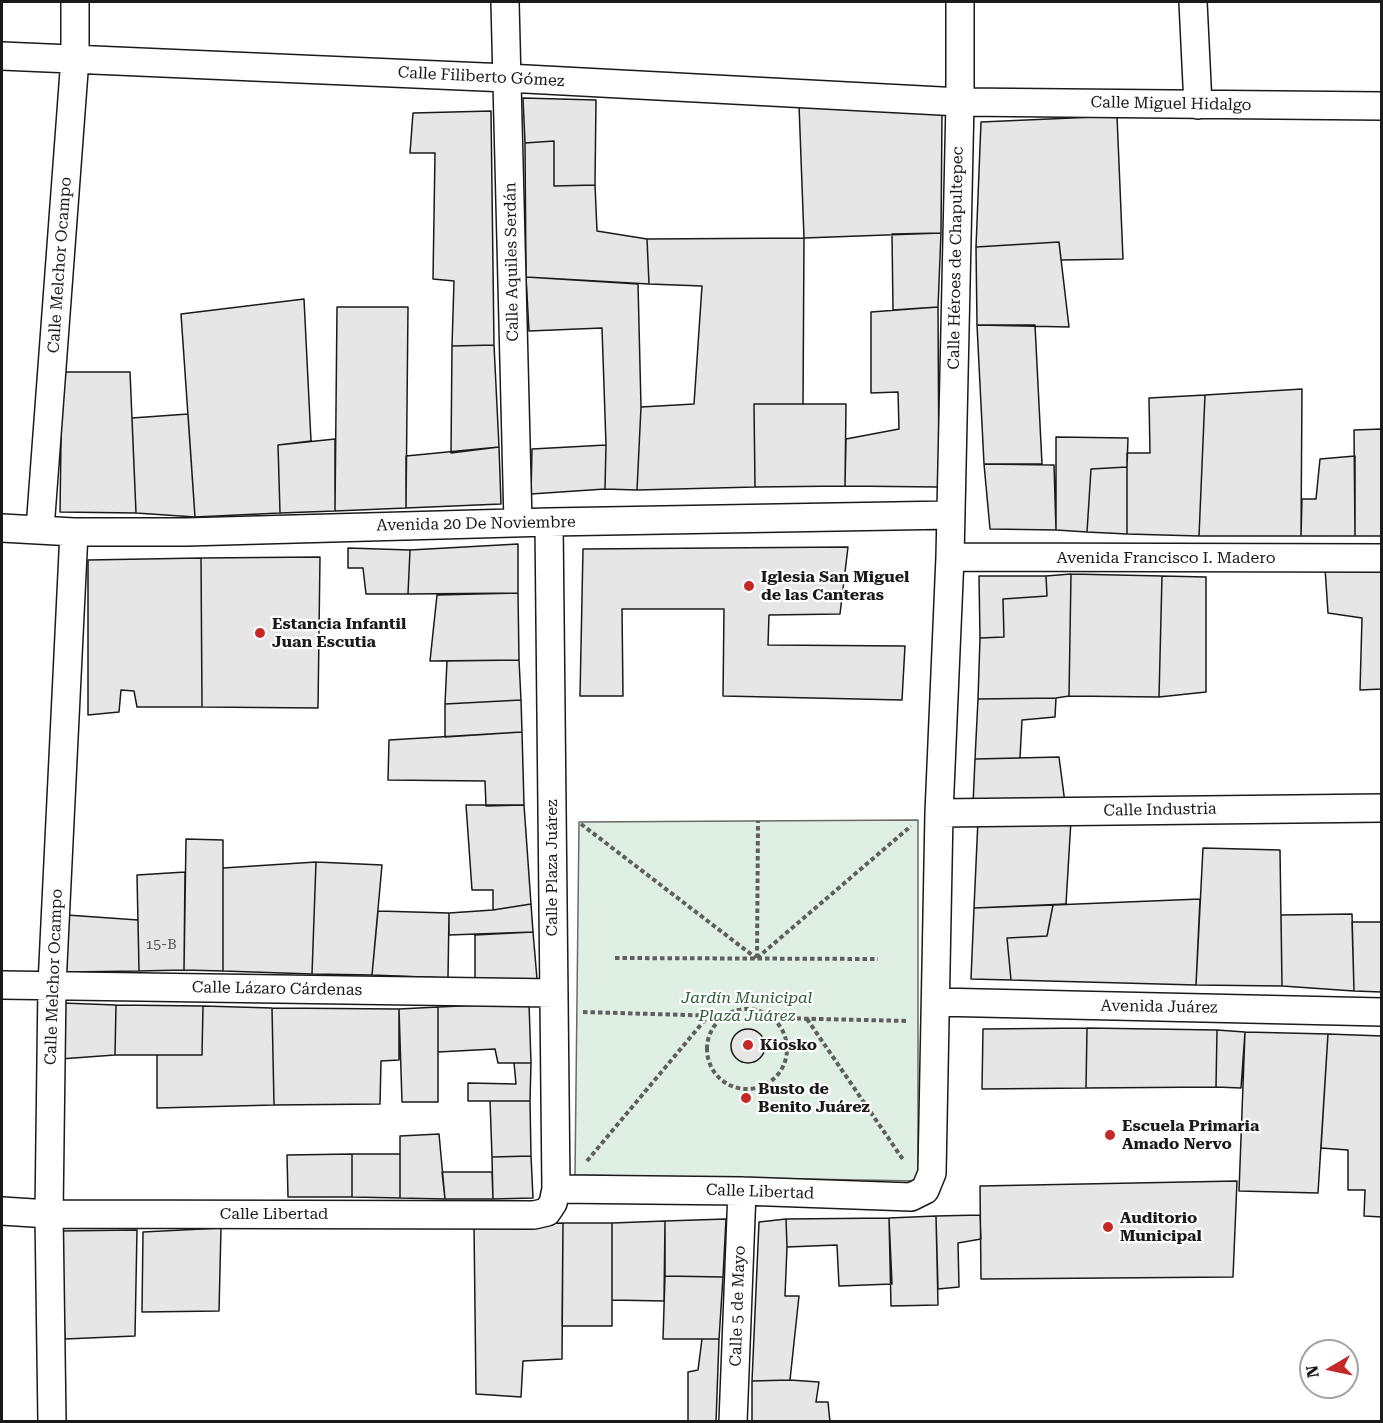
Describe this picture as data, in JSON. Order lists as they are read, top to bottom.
{
  "streets": {
    "street": [
      "Calle Filiberto Gómez",
      "Calle Miguel Hidalgo",
      "Calle Héroes de Chapultepec",
      "Calle Aquiles Serdán",
      "Calle Melchor Ocampo",
      "Avenida 20 De Noviembre",
      "Avenida Francisco I. Madero",
      "Calle Industria",
      "Calle Plaza Juárez",
      "Calle Lázaro Cárdenas",
      "Avenida Juárez",
      "Calle Libertad",
      "Calle 5 de Mayo"
    ]
  },
  "crossings": [
    ["Calle Filiberto Gómez", "Calle Miguel Hidalgo"],
    ["Calle Filiberto Gómez", "Calle Héroes de Chapultepec"],
    ["Calle Filiberto Gómez", "Calle Aquiles Serdán"],
    ["Calle Filiberto Gómez", "Calle Melchor Ocampo"],
    ["Calle Miguel Hidalgo", "Calle Héroes de Chapultepec"],
    ["Calle Héroes de Chapultepec", "Avenida 20 De Noviembre"],
    ["Calle Aquiles Serdán", "Avenida 20 De Noviembre"],
    ["Calle Melchor Ocampo", "Avenida 20 De Noviembre"],
    ["Calle Melchor Ocampo", "Calle Lázaro Cárdenas"],
    ["Calle Melchor Ocampo", "Calle Libertad"],
    ["Avenida 20 De Noviembre", "Calle Plaza Juárez"],
    ["Calle Plaza Juárez", "Calle Lázaro Cárdenas"],
    ["Calle Plaza Juárez", "Calle Libertad"],
    ["Avenida Juárez", "Calle Libertad"],
    ["Calle Libertad", "Calle 5 de Mayo"]
  ],
  "parks": ["Jardín Municipal Plaza Juárez"],
  "places": [
    "Iglesia San Miguel de las Canteras",
    "Estancia Infantil Juan Escutia",
    "Kiosko",
    "Busto de Benito Juárez",
    "Escuela Primaria Amado Nervo",
    "Auditorio Municipal"
  ],
  "house_numbers": ["15-B"],
  "north": "left"
}
